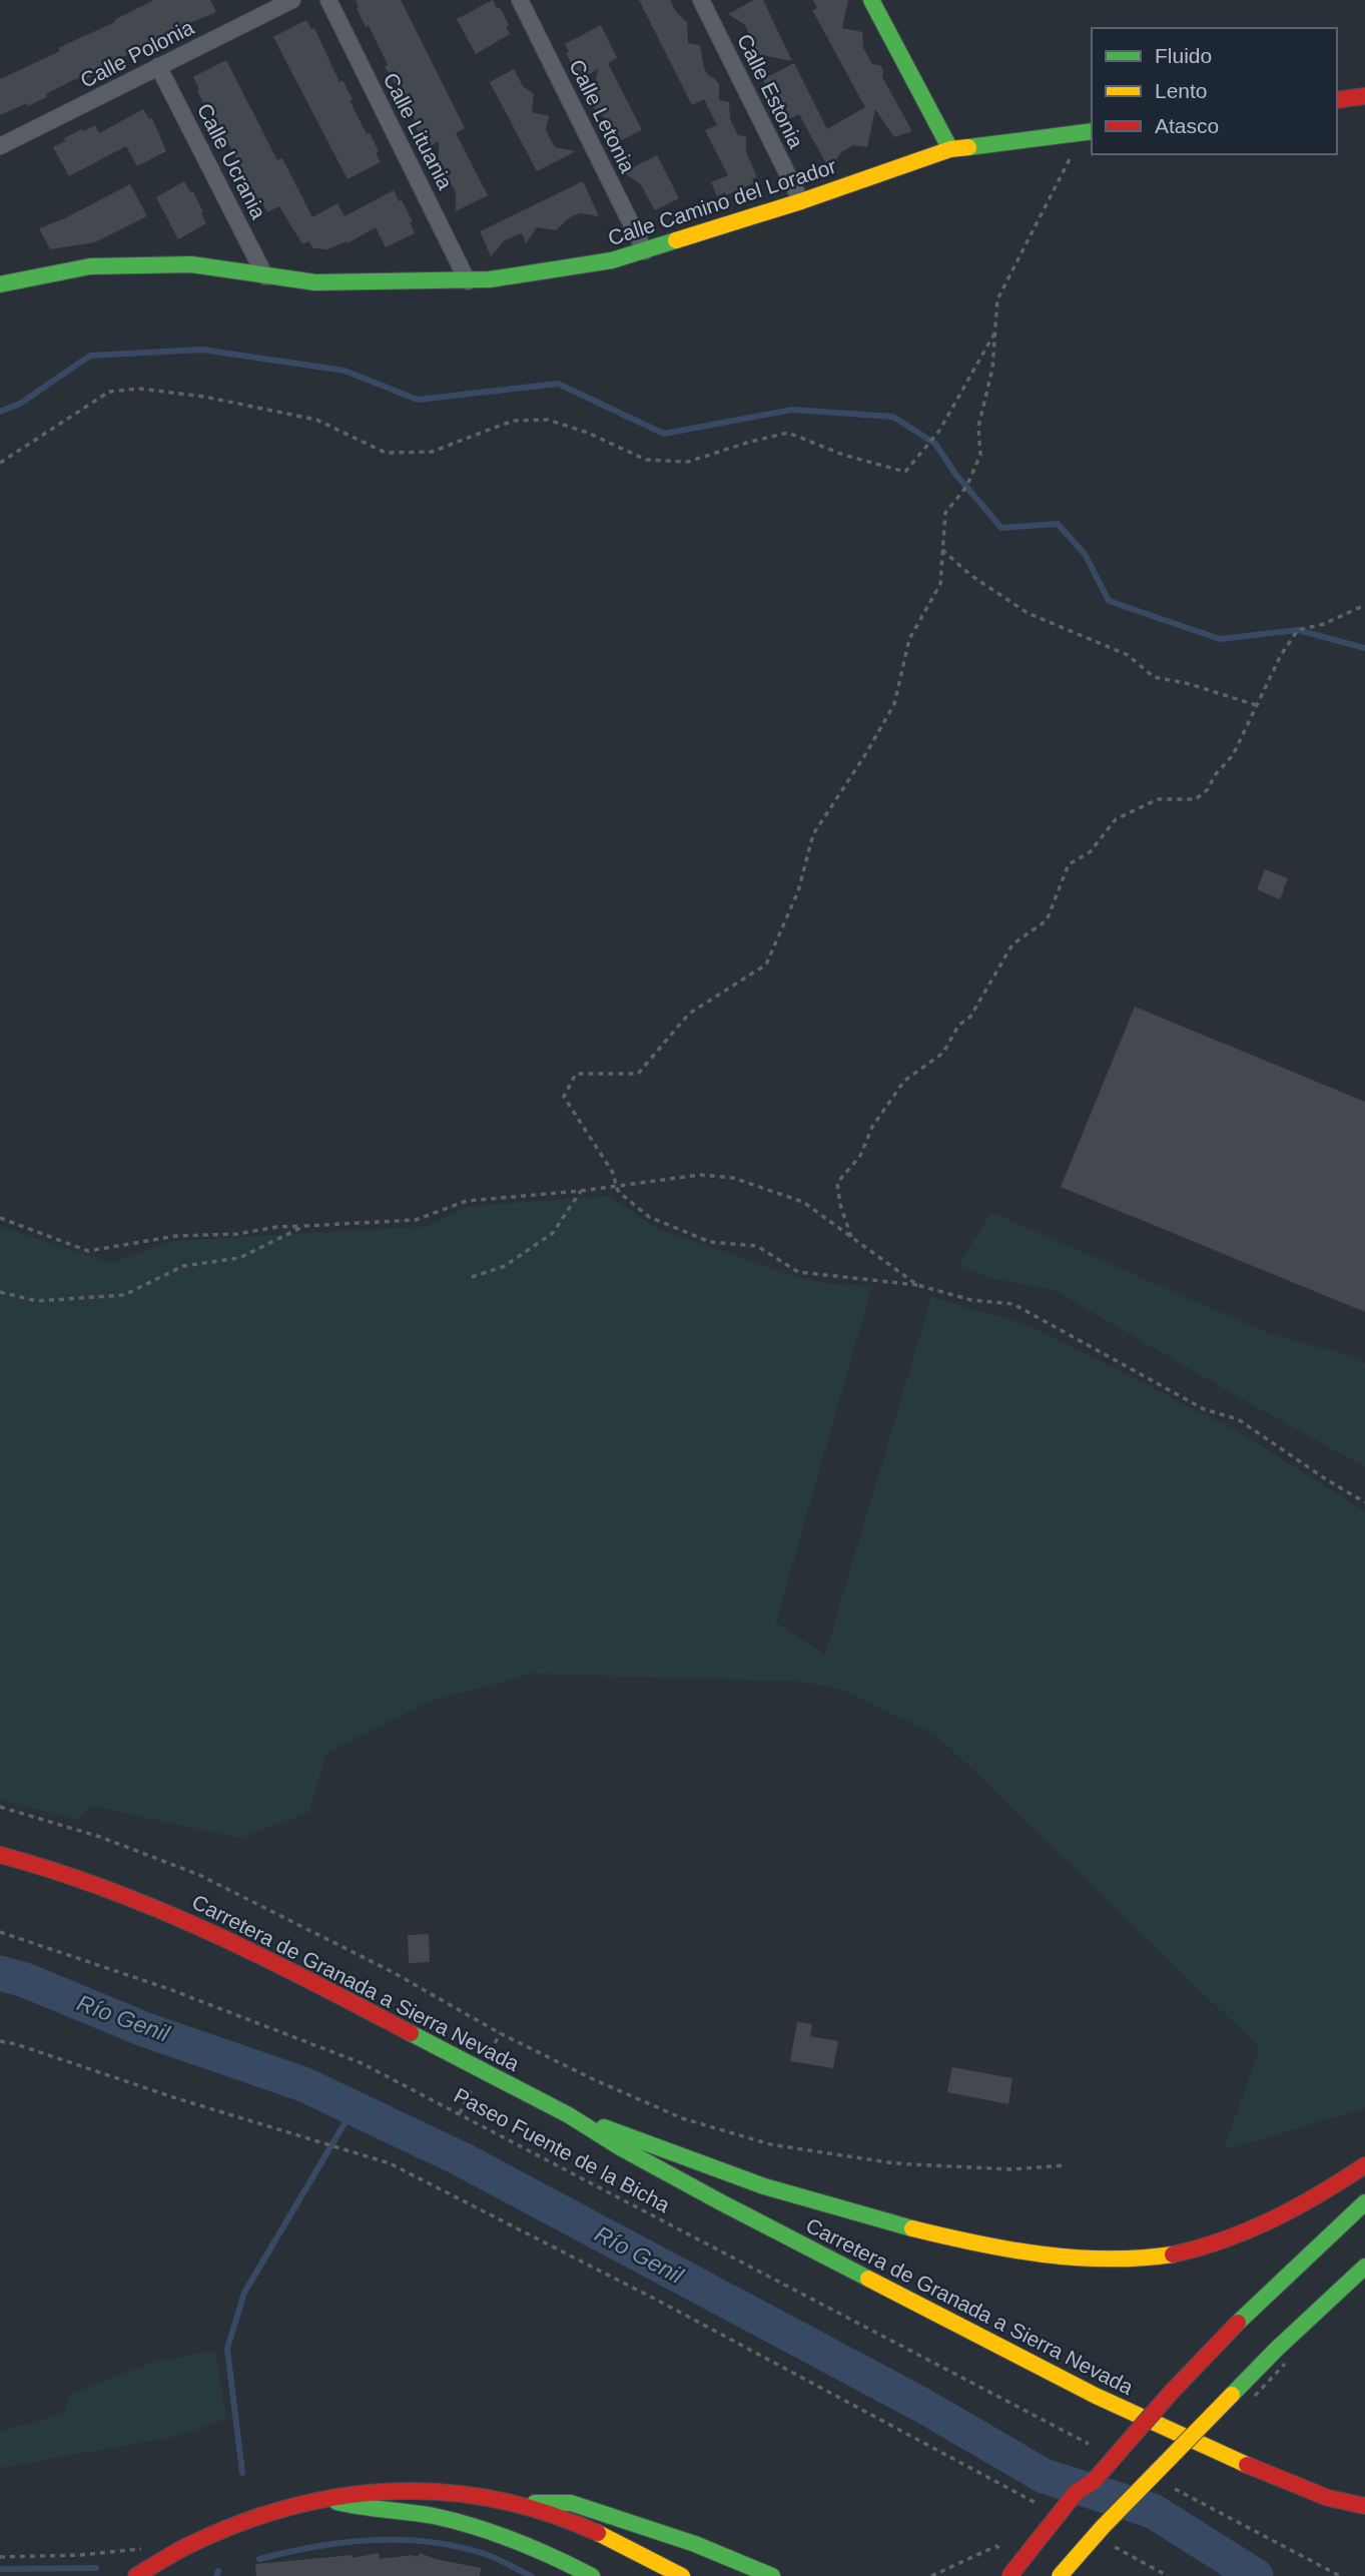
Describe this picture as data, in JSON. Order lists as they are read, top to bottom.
{
  "streets": {
    "main road": ["Calle Camino del Lorador", "Carretera de Granada a Sierra Nevada"],
    "street": [
      "Calle Polonia",
      "Calle Estonia",
      "Calle Letonia",
      "Calle Lituania",
      "Calle Ucrania"
    ],
    "path": ["Paseo Fuente de la Bicha"]
  },
  "crossings": [
    ["Calle Polonia", "Calle Ucrania"],
    ["Calle Estonia", "Calle Camino del Lorador"],
    ["Calle Letonia", "Calle Camino del Lorador"],
    ["Calle Lituania", "Calle Camino del Lorador"],
    ["Calle Ucrania", "Calle Camino del Lorador"]
  ],
  "water": ["Río Genil"],
  "legend": ["Fluido", "Lento", "Atasco"]
}
